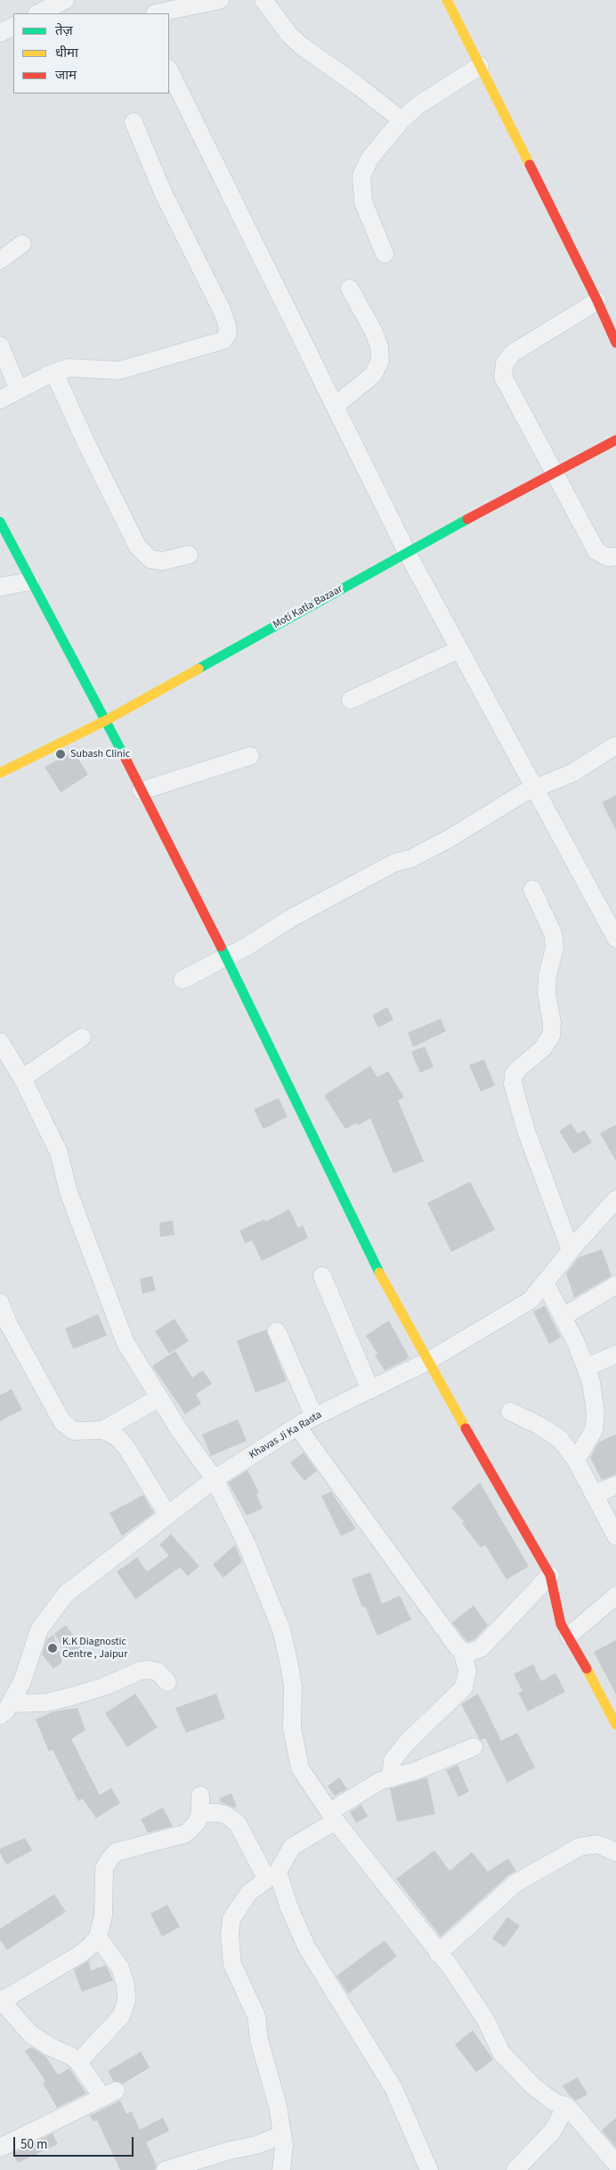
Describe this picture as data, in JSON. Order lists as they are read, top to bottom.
{
  "streets": {
    "street": ["Moti Katla Bazaar", "Khavas Ji Ka Rasta"]
  },
  "places": ["Subash Clinic", "K.K Diagnostic Centre , Jaipur"],
  "legend": ["तेज़", "धीमा", "जाम"],
  "scale_bar": "50 m"
}
